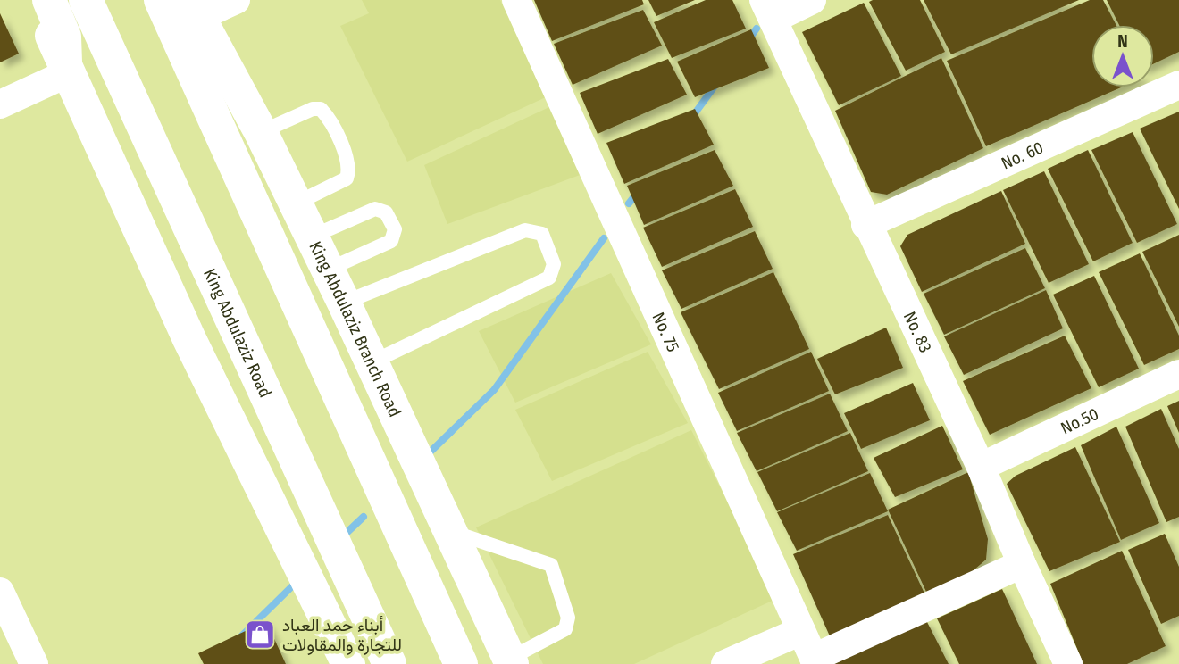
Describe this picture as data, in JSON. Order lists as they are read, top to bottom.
{
  "streets": {
    "main road": ["King Abdulaziz Branch Road", "King Abdulaziz Road"],
    "street": [
      "No. 60",
      "No. 75",
      "No. 83",
      "No.50"
    ]
  },
  "crossings": [
    ["No. 60", "No. 83"],
    ["No. 83", "No.50"]
  ],
  "places": {
    "shop": ["أبناء حمد العباد للتجارة والمقاولات"]
  },
  "north": "top"
}
